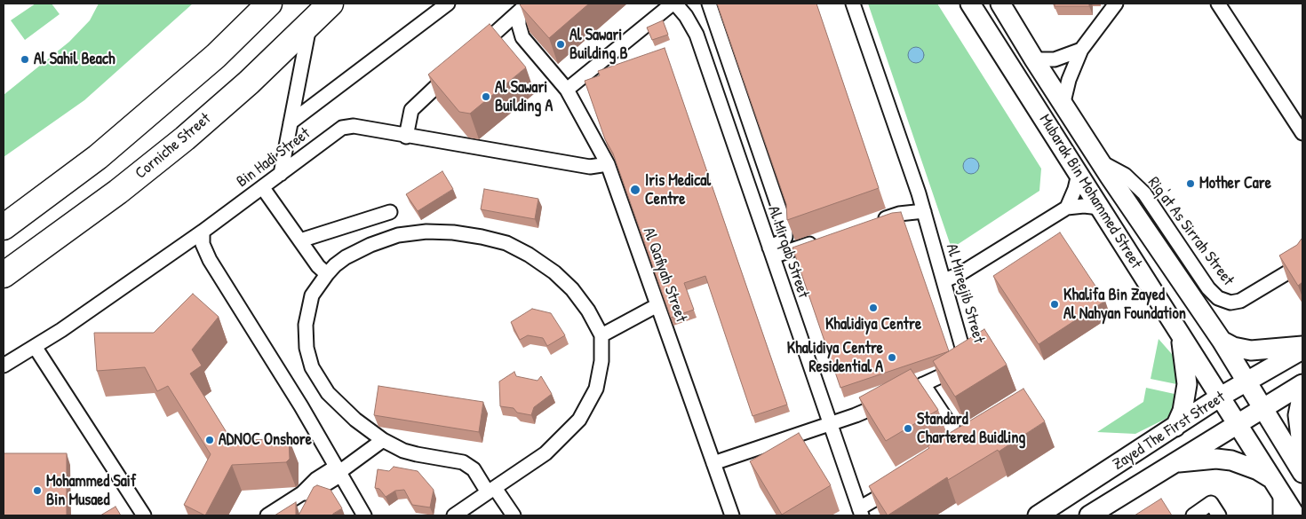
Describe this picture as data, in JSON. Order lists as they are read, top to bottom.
{
  "streets": {
    "highway": ["Corniche Street"],
    "main road": ["Mubarak Bin Mohammed Street", "Zayed The First Street"],
    "street": [
      "Bin Hadi Street",
      "Riq'at As Sirrah Street",
      "Al Mirqab Street",
      "Al Qafiyah Street",
      "Al Mireejib Street"
    ]
  },
  "crossings": [
    ["Bin Hadi Street", "Al Qafiyah Street"],
    ["Mubarak Bin Mohammed Street", "Riq'at As Sirrah Street"],
    ["Mubarak Bin Mohammed Street", "Zayed The First Street"],
    ["Al Mirqab Street", "Al Mireejib Street"],
    ["Al Qafiyah Street", "Al Mireejib Street"]
  ],
  "places": [
    "Al Sawari Building B",
    "Al Sahil Beach",
    "Al Sawari Building A",
    "Mother Care",
    "Iris Medical Centre",
    "Khalifa Bin Zayed Al Nahyan Foundation",
    "Khalidiya Centre",
    "Khalidiya Centre Residential A",
    "Standard Chartered Buidling",
    "ADNOC Onshore",
    "Mohammed Saif Bin Musaed"
  ]
}
